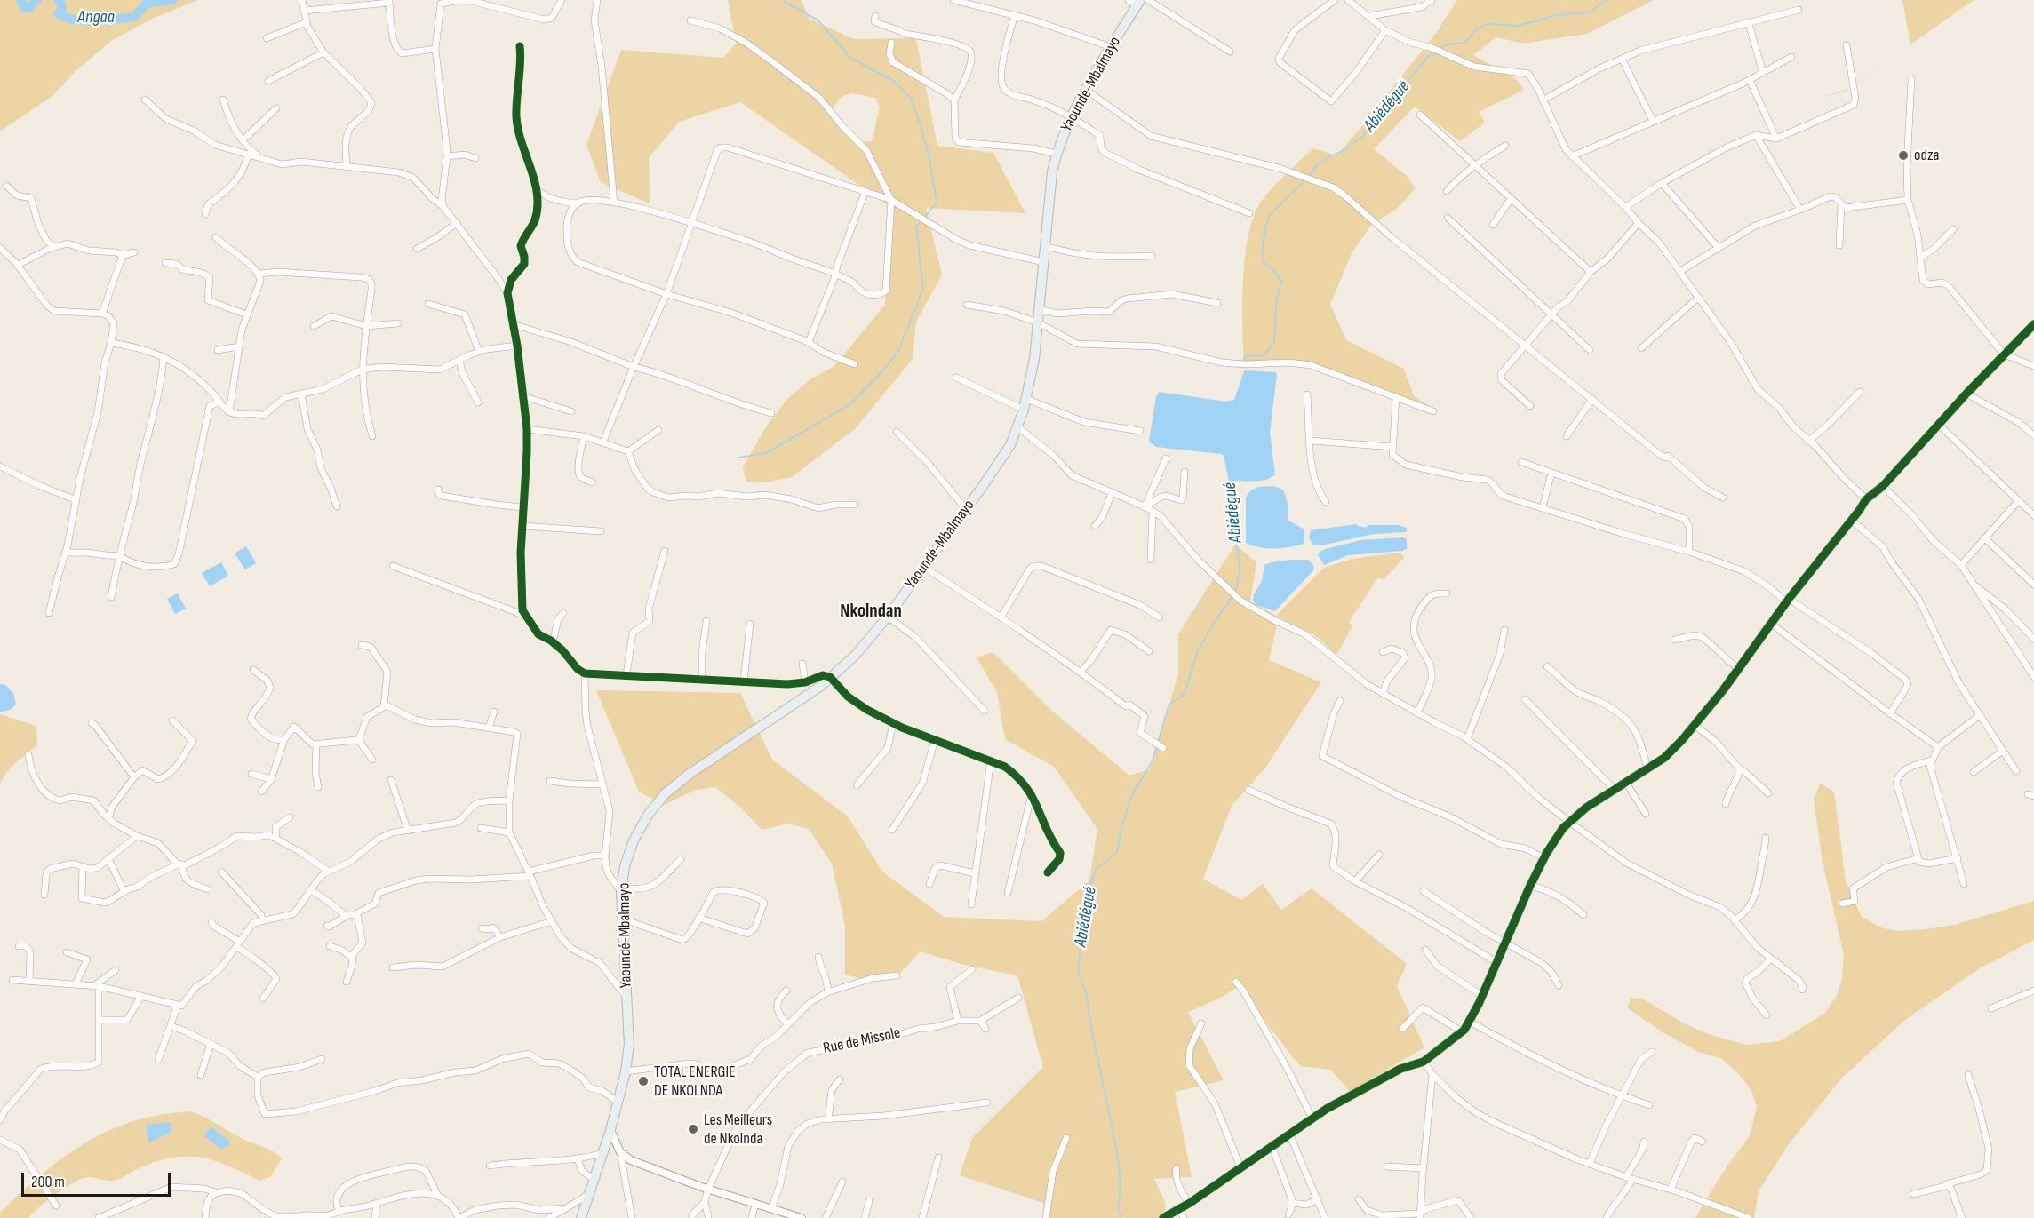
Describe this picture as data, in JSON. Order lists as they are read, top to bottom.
{
  "streets": {
    "highway": ["Yaoundé-Mbalmayo"],
    "street": ["Rue de Missole"]
  },
  "districts": ["Nkolndan"],
  "water": ["Angaa", "Abiédégué"],
  "places": ["odza", "TOTAL ENERGIE DE NKOLNDA", "Les Meilleurs de Nkolnda"],
  "scale_bar": "200 m"
}
